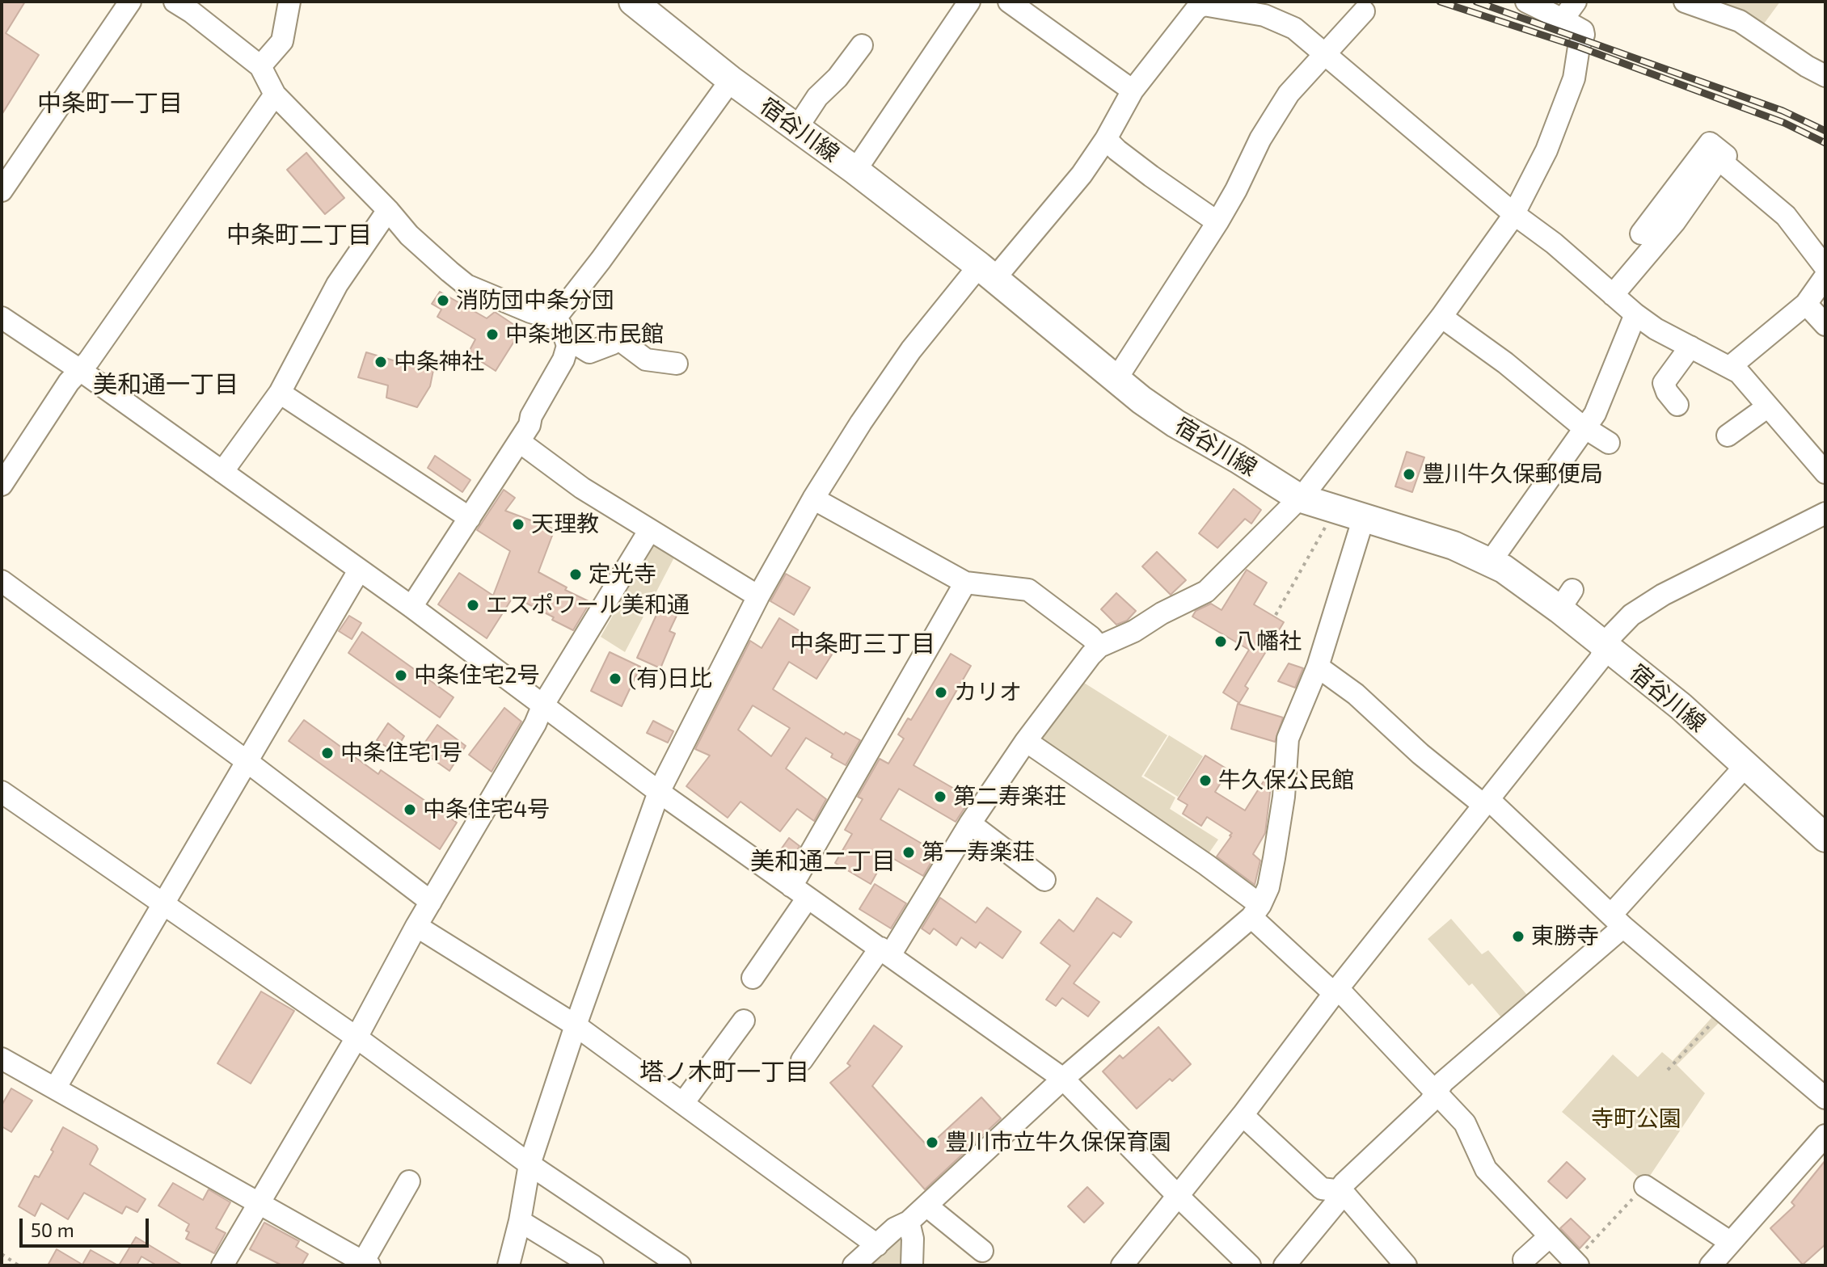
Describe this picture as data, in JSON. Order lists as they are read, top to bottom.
{
  "streets": {
    "main road": ["宿谷川線"]
  },
  "districts": [
    "中条町一丁目",
    "中条町二丁目",
    "美和通一丁目",
    "中条町三丁目",
    "美和通二丁目",
    "塔ノ木町一丁目"
  ],
  "parks": ["寺町公園"],
  "places": [
    "消防団中条分団",
    "中条地区市民館",
    "中条神社",
    "豊川牛久保郵便局",
    "天理教",
    "定光寺",
    "エスポワール美和通",
    "八幡社",
    "中条住宅2号",
    "(有)日比",
    "カリオ",
    "中条住宅1号",
    "牛久保公民館",
    "第二寿楽荘",
    "中条住宅4号",
    "第一寿楽荘",
    "東勝寺",
    "豊川市立牛久保保育園"
  ],
  "scale_bar": "50 m"
}
